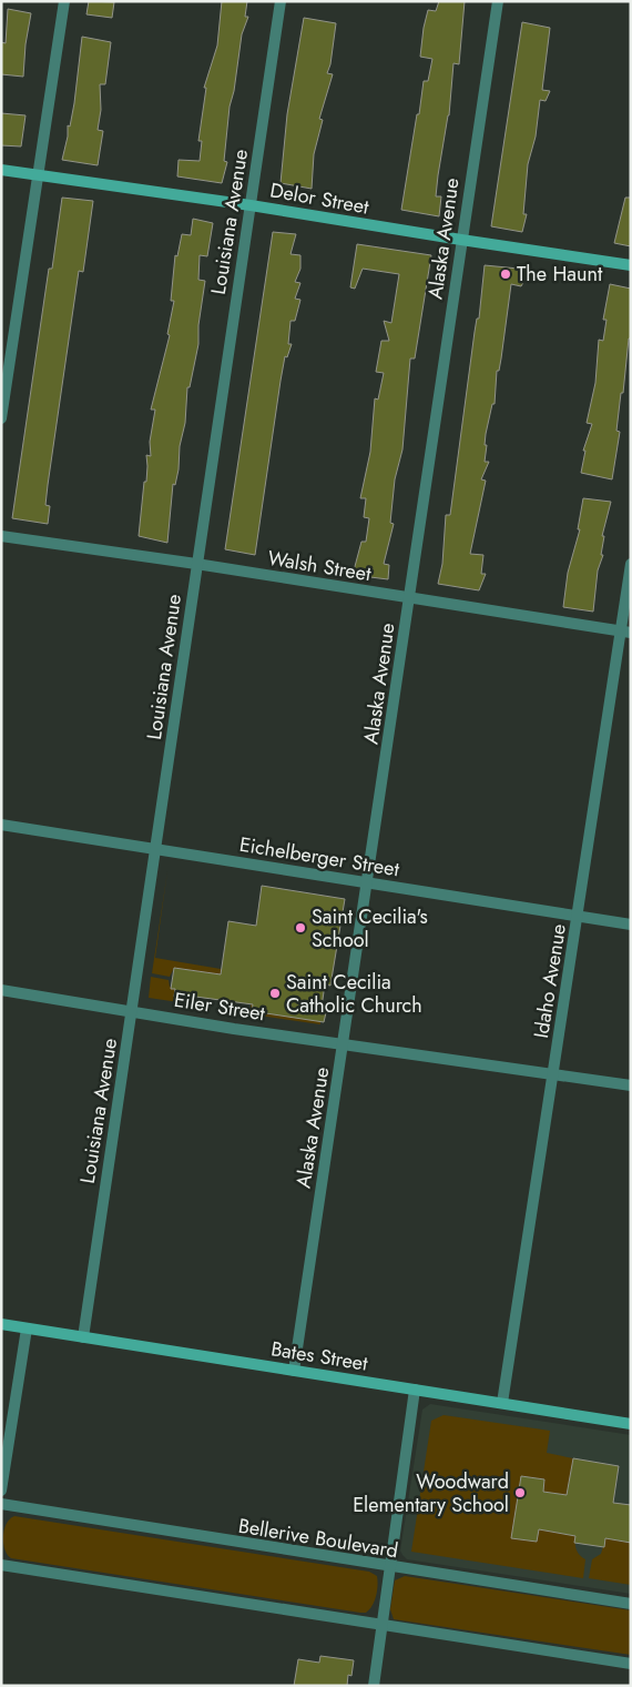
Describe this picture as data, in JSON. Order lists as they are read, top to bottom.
{
  "streets": {
    "main road": ["Delor Street", "Bates Street"],
    "street": [
      "Louisiana Avenue",
      "Alaska Avenue",
      "Walsh Street",
      "Eichelberger Street",
      "Idaho Avenue",
      "Eiler Street",
      "Bellerive Boulevard"
    ]
  },
  "crossings": [
    ["Delor Street", "Louisiana Avenue"],
    ["Delor Street", "Alaska Avenue"],
    ["Louisiana Avenue", "Walsh Street"],
    ["Louisiana Avenue", "Eichelberger Street"],
    ["Louisiana Avenue", "Eiler Street"],
    ["Louisiana Avenue", "Bates Street"],
    ["Alaska Avenue", "Walsh Street"],
    ["Alaska Avenue", "Eichelberger Street"],
    ["Alaska Avenue", "Eiler Street"],
    ["Alaska Avenue", "Bates Street"],
    ["Walsh Street", "Idaho Avenue"],
    ["Eichelberger Street", "Idaho Avenue"],
    ["Idaho Avenue", "Eiler Street"],
    ["Idaho Avenue", "Bates Street"]
  ],
  "places": [
    "The Haunt",
    "Saint Cecilia's School",
    "Saint Cecilia Catholic Church",
    "Woodward Elementary School"
  ]
}
